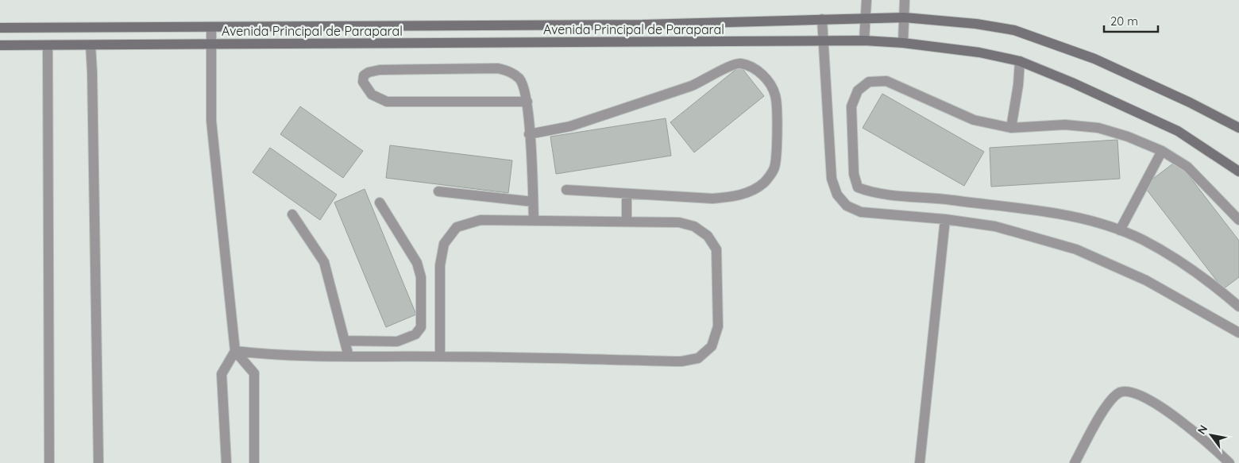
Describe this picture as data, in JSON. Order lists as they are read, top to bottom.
{
  "streets": {
    "street": ["Avenida Principal de Paraparal"]
  },
  "scale_bar": "20 m",
  "north": "top left"
}
